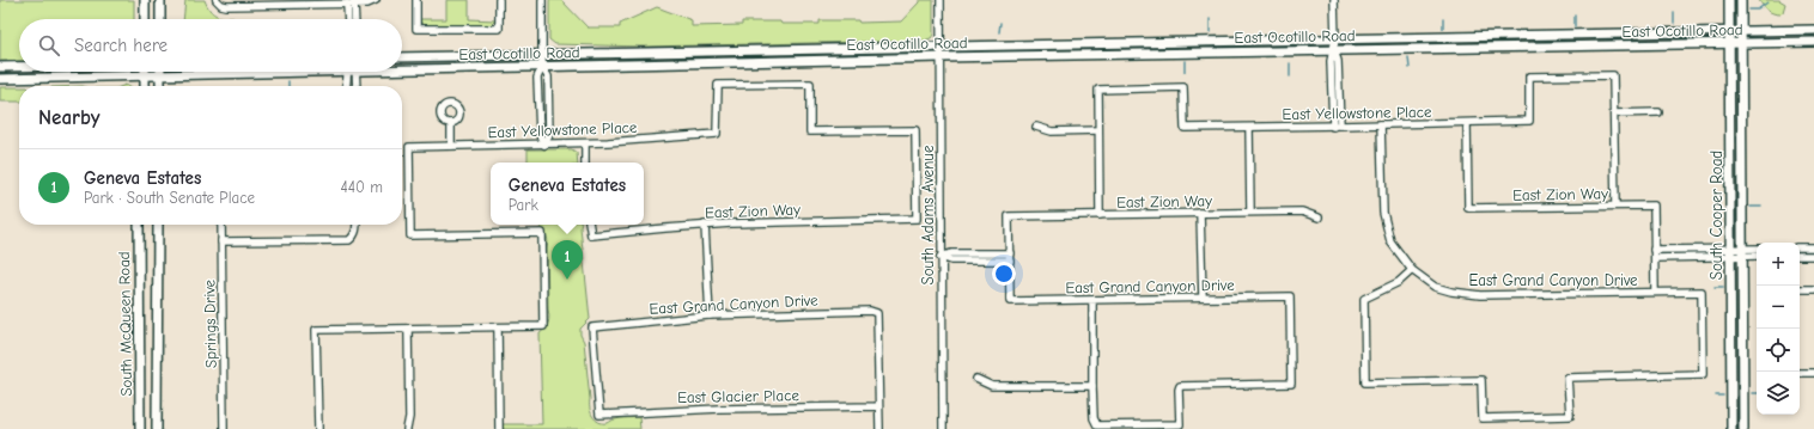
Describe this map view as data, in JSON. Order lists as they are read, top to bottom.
{
  "streets": {
    "main road": ["East Ocotillo Road", "South Cooper Road", "South McQueen Road"],
    "street": [
      "East Yellowstone Place",
      "East Zion Way",
      "South Adams Avenue",
      "East Grand Canyon Drive",
      "Springs Drive",
      "East Glacier Place"
    ]
  },
  "crossings": [
    ["East Ocotillo Road", "South Adams Avenue"],
    ["East Ocotillo Road", "South Cooper Road"],
    ["East Yellowstone Place", "East Zion Way"],
    ["East Yellowstone Place", "East Grand Canyon Drive"],
    ["East Zion Way", "East Grand Canyon Drive"],
    ["South Cooper Road", "East Grand Canyon Drive"],
    ["East Grand Canyon Drive", "East Glacier Place"]
  ],
  "page": {
    "search": "Search here",
    "heading": "Nearby",
    "list": [
      {
        "mark": "1",
        "name": "Geneva Estates",
        "note": "Park · South Senate Place",
        "value": "440 m"
      }
    ],
    "popup": ["Geneva Estates", "Park"],
    "pins": "1",
    "map_buttons": ["+", "−"]
  }
}
